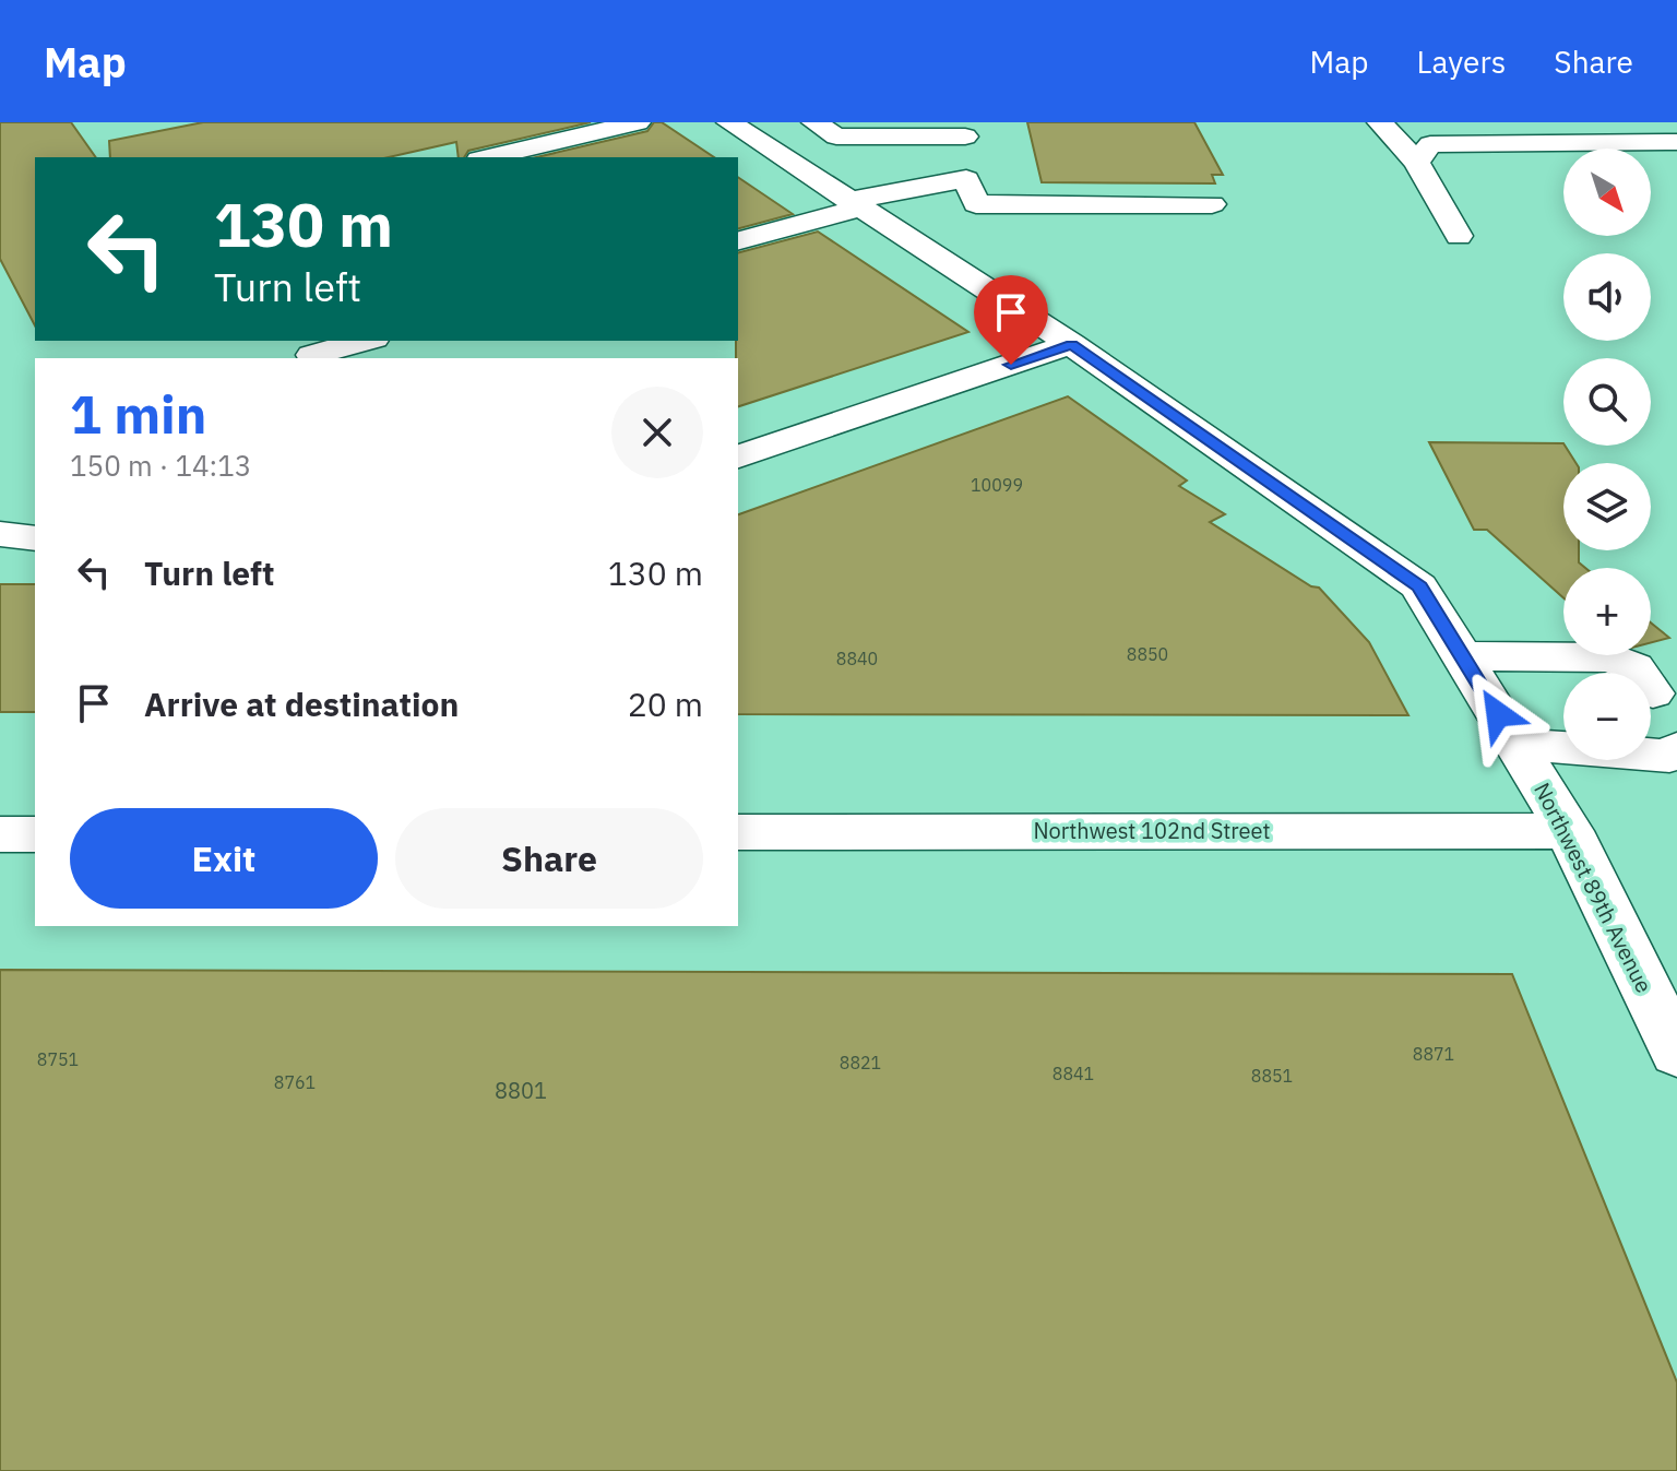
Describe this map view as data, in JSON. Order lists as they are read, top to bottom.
{
  "streets": {
    "street": ["Northwest 102nd Street", "Northwest 89th Avenue"]
  },
  "crossings": [
    ["Northwest 102nd Street", "Northwest 89th Avenue"]
  ],
  "house_numbers": [
    "10099",
    "8850",
    "8840",
    "8871",
    "8751",
    "8821",
    "8841",
    "8851",
    "8761",
    "8801"
  ],
  "north": "bottom right",
  "page": {
    "header": "Map",
    "nav": ["Map", "Layers", "Share"],
    "map_buttons": ["+", "−"],
    "turn": ["130 m", "Turn left"],
    "heading": ["1 min", "150 m · 14:13"],
    "list": [
      {
        "name": "Turn left",
        "value": "130 m"
      },
      {
        "name": "Arrive at destination",
        "value": "20 m"
      }
    ],
    "buttons": ["Exit", "Share"]
  }
}
